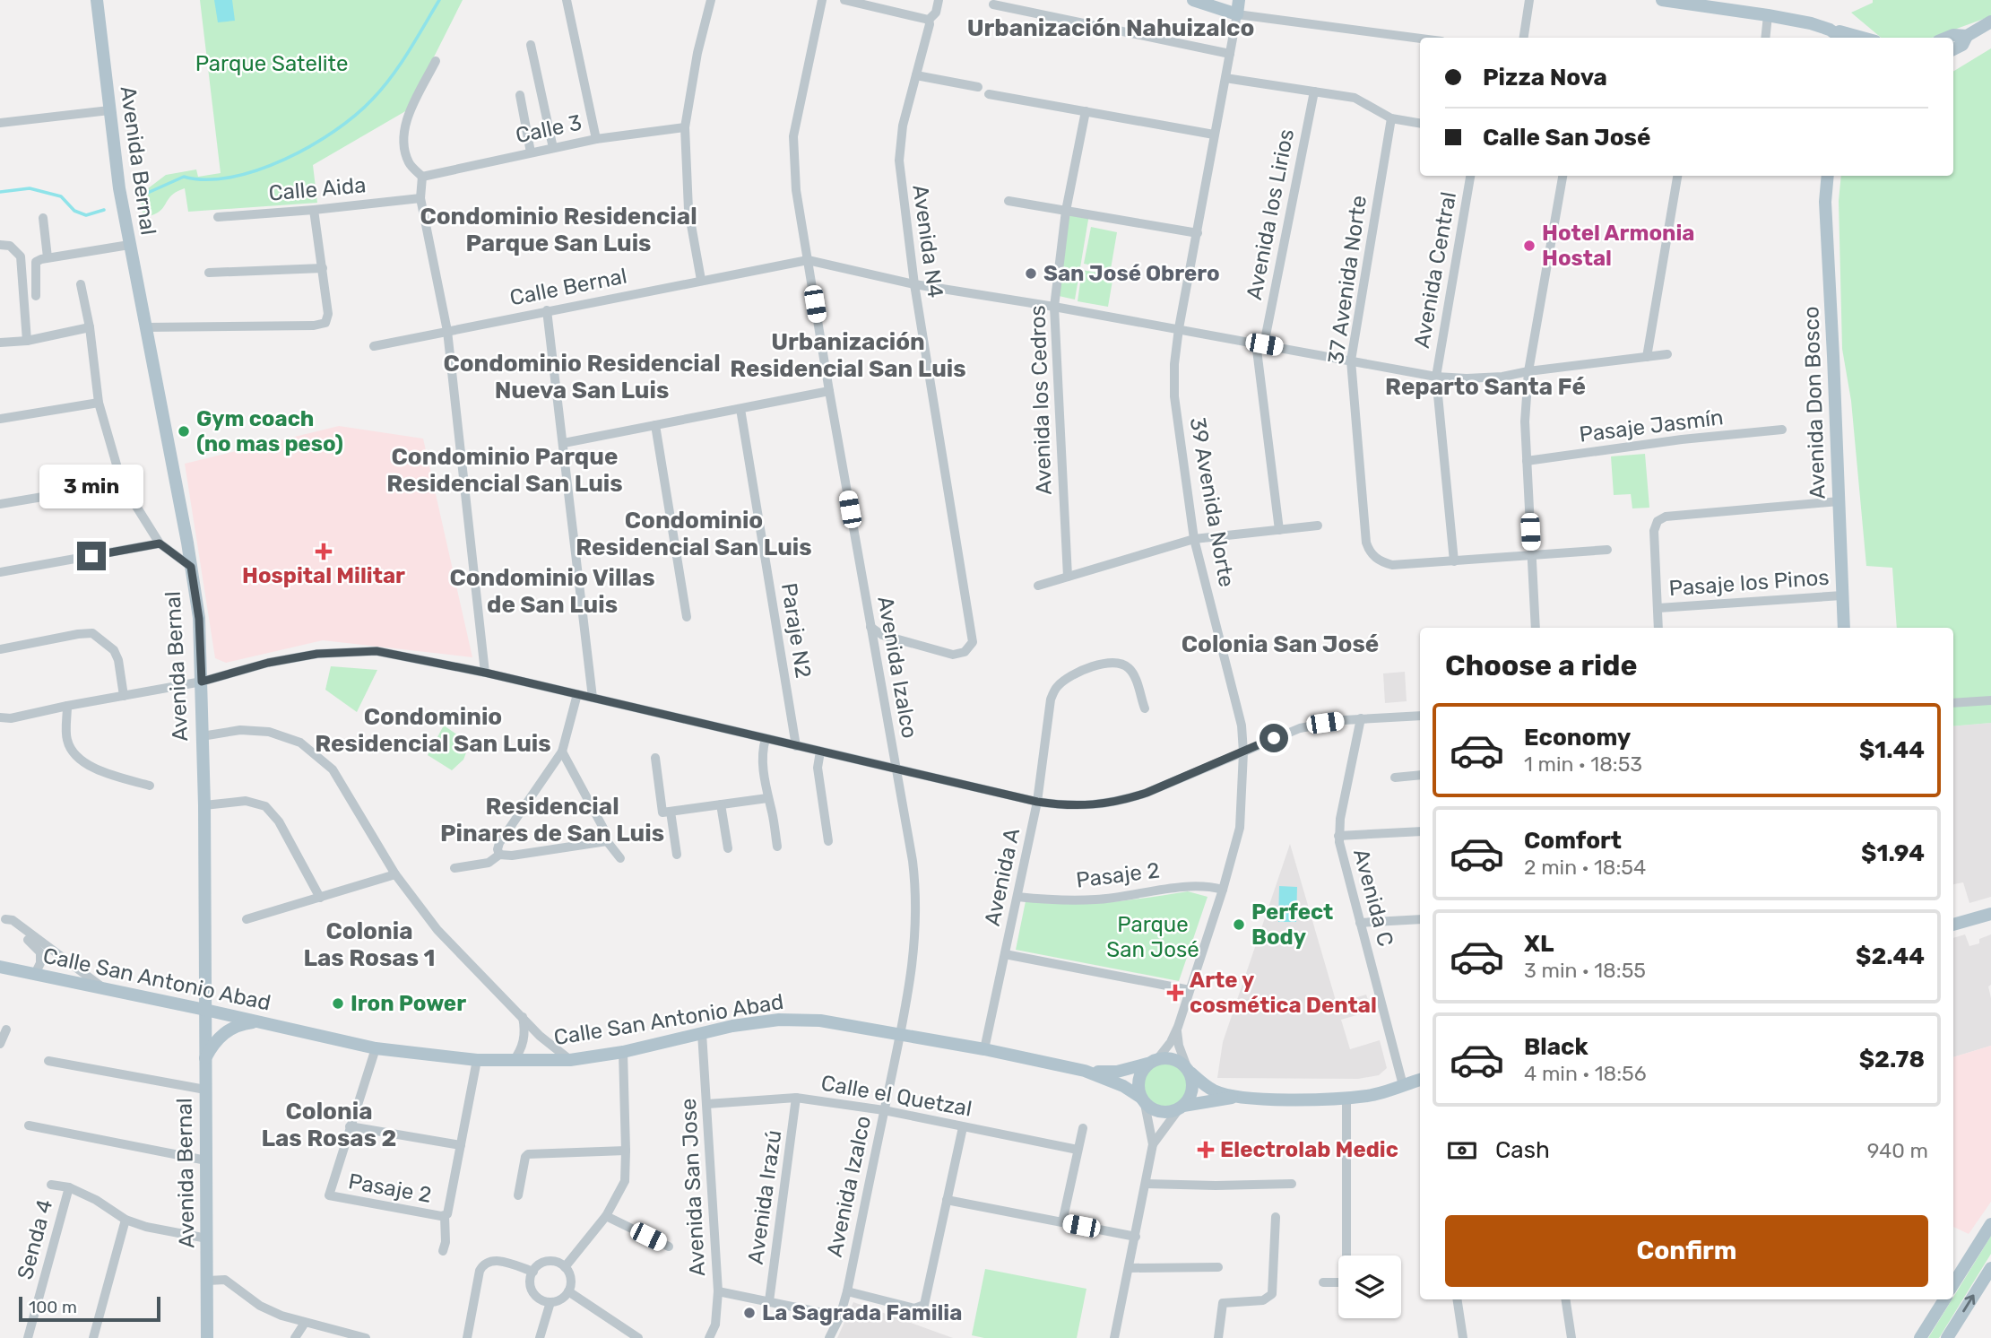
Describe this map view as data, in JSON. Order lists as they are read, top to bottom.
{
  "streets": {
    "main road": ["Avenida Bernal", "Avenida Don Bosco", "Calle San Antonio Abad"],
    "street": [
      "Calle 3",
      "Calle Aida",
      "Avenida los Lirios",
      "Avenida N4",
      "Avenida Central",
      "37 Avenida Norte",
      "Calle Bernal",
      "Avenida los Cedros",
      "Pasaje Jasmín",
      "39 Avenida Norte",
      "Pasaje los Pinos",
      "Paraje N2",
      "Avenida Izalco",
      "Pasaje 2",
      "Avenida A",
      "Avenida C",
      "Calle el Quetzal",
      "Avenida San Jose",
      "Avenida Irazú",
      "Senda 4"
    ]
  },
  "crossings": [
    ["Avenida Bernal", "Calle San Antonio Abad"],
    ["Avenida N4", "Avenida Izalco"],
    ["Avenida Central", "37 Avenida Norte"],
    ["Calle Bernal", "Avenida Izalco"],
    ["Avenida Don Bosco", "Pasaje los Pinos"],
    ["39 Avenida Norte", "Pasaje 2"],
    ["39 Avenida Norte", "Calle San Antonio Abad"],
    ["Avenida Izalco", "Calle San Antonio Abad"],
    ["Avenida Izalco", "Calle el Quetzal"],
    ["Pasaje 2", "Avenida A"],
    ["Avenida A", "Calle San Antonio Abad"],
    ["Calle San Antonio Abad", "Avenida San Jose"],
    ["Calle el Quetzal", "Avenida San Jose"],
    ["Calle el Quetzal", "Avenida Irazú"]
  ],
  "districts": [
    "Urbanización Nahuizalco",
    "Condominio Residencial Parque San Luis",
    "Urbanización Residencial San Luis",
    "Condominio Residencial Nueva San Luis",
    "Reparto Santa Fé",
    "Condominio Parque Residencial San Luis",
    "Condominio Residencial San Luis",
    "Condominio Villas de San Luis",
    "Colonia San José",
    "Condominio Residencial San Luis",
    "Residencial Pinares de San Luis",
    "Colonia Las Rosas 1",
    "Colonia Las Rosas 2"
  ],
  "parks": ["Parque Satelite", "Parque San José"],
  "places": {
    "other": [
      "Hotel Armonia Hostal",
      "San José Obrero",
      "Gym coach (no mas peso)",
      "Perfect Body",
      "Iron Power",
      "La Sagrada Familia"
    ],
    "health": ["Hospital Militar", "Arte y cosmética Dental", "Electrolab Medic"]
  },
  "scale_bar": "100 m",
  "page": {
    "banner": ["Pizza Nova", "Calle San José"],
    "bubble": "3 min",
    "heading": "Choose a ride",
    "list": [
      {
        "name": "Economy",
        "note": "1 min · 18:53",
        "value": "$1.44"
      },
      {
        "name": "Comfort",
        "note": "2 min · 18:54",
        "value": "$1.94"
      },
      {
        "name": "XL",
        "note": "3 min · 18:55",
        "value": "$2.44"
      },
      {
        "name": "Black",
        "note": "4 min · 18:56",
        "value": "$2.78"
      }
    ],
    "pay": ["Cash", "940 m"],
    "buttons": "Confirm",
    "scale": "100 m"
  }
}
